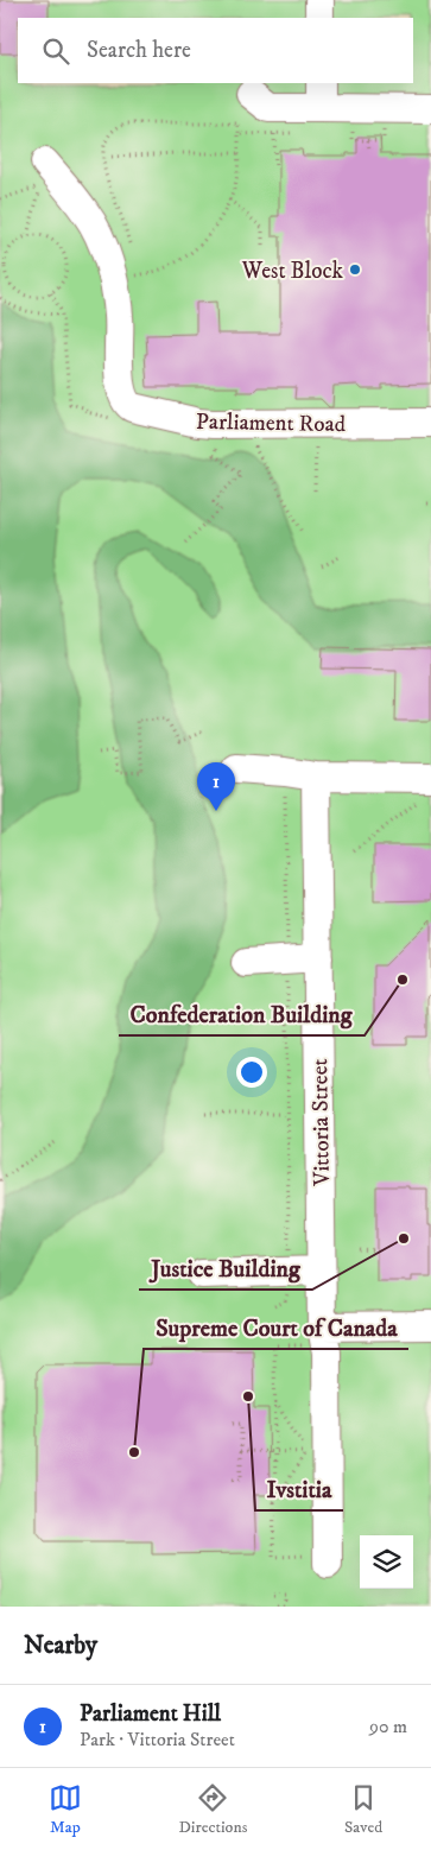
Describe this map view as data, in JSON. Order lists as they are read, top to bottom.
{
  "streets": {
    "street": ["Parliament Road", "Vittoria Street"]
  },
  "places": [
    "West Block",
    "Confederation Building",
    "Justice Building",
    "Ivstitia",
    "Supreme Court of Canada"
  ],
  "page": {
    "search": "Search here",
    "pins": "1",
    "heading": "Nearby",
    "list": [
      {
        "mark": "1",
        "name": "Parliament Hill",
        "note": "Park · Vittoria Street",
        "value": "90 m"
      }
    ],
    "nav": ["Map", "Directions", "Saved"]
  }
}
